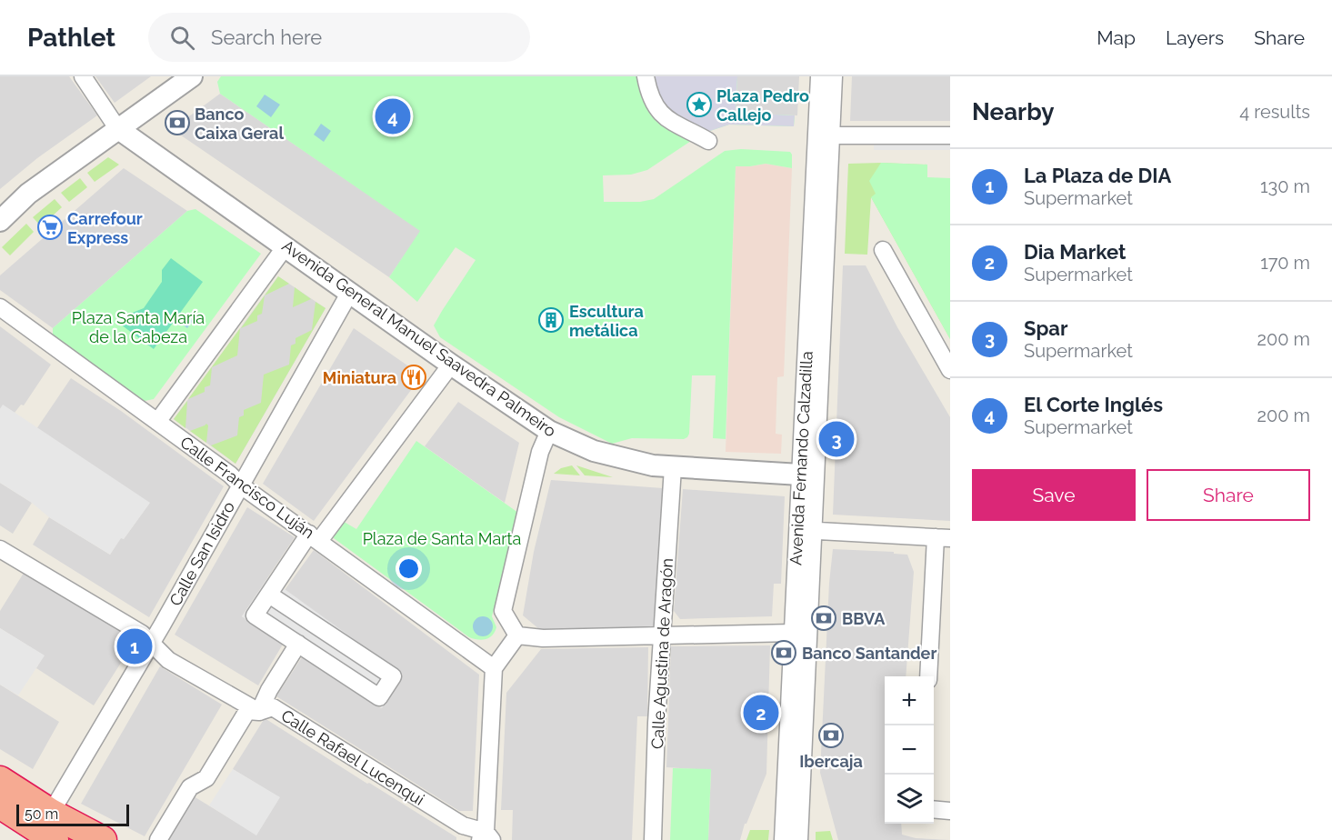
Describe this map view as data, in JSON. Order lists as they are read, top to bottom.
{
  "streets": {
    "street": [
      "Avenida General Manuel Saavedra Palmeiro",
      "Avenida Fernando Calzadilla",
      "Calle Francisco Luján",
      "Calle San Isidro",
      "Calle Agustina de Aragón",
      "Calle Rafael Lucenqui"
    ]
  },
  "crossings": [
    ["Avenida General Manuel Saavedra Palmeiro", "Avenida Fernando Calzadilla"],
    ["Avenida General Manuel Saavedra Palmeiro", "Calle San Isidro"],
    ["Avenida General Manuel Saavedra Palmeiro", "Calle Agustina de Aragón"],
    ["Calle Francisco Luján", "Calle San Isidro"],
    ["Calle San Isidro", "Calle Rafael Lucenqui"]
  ],
  "parks": ["Plaza Santa María de la Cabeza", "Plaza de Santa Marta"],
  "places": {
    "place": ["Plaza Pedro Callejo"],
    "bank": [
      "Banco Caixa Geral",
      "BBVA",
      "Banco Santander",
      "Ibercaja"
    ],
    "supermarket": ["Carrefour Express"],
    "building": ["Escultura metálica"],
    "restaurant": ["Miniatura"]
  },
  "scale_bar": "50 m",
  "page": {
    "header": "Pathlet",
    "search": "Search here",
    "nav": ["Map", "Layers", "Share"],
    "heading": ["Nearby", "4 results"],
    "pins": [
      "4",
      "3",
      "1",
      "2"
    ],
    "list": [
      {
        "mark": "1",
        "name": "La Plaza de DIA",
        "note": "Supermarket",
        "value": "130 m"
      },
      {
        "mark": "2",
        "name": "Dia Market",
        "note": "Supermarket",
        "value": "170 m"
      },
      {
        "mark": "3",
        "name": "Spar",
        "note": "Supermarket",
        "value": "200 m"
      },
      {
        "mark": "4",
        "name": "El Corte Inglés",
        "note": "Supermarket",
        "value": "200 m"
      }
    ],
    "buttons": ["Save", "Share"],
    "map_buttons": ["+", "−"],
    "scale": "50 m"
  }
}
